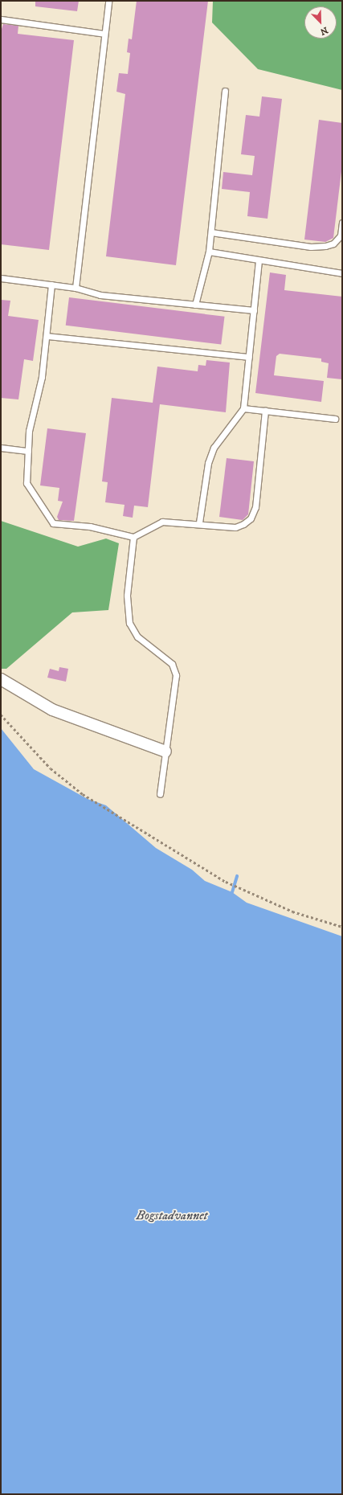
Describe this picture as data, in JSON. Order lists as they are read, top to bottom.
{
  "water": ["Bogstadvannet"],
  "north": "bottom right"
}
